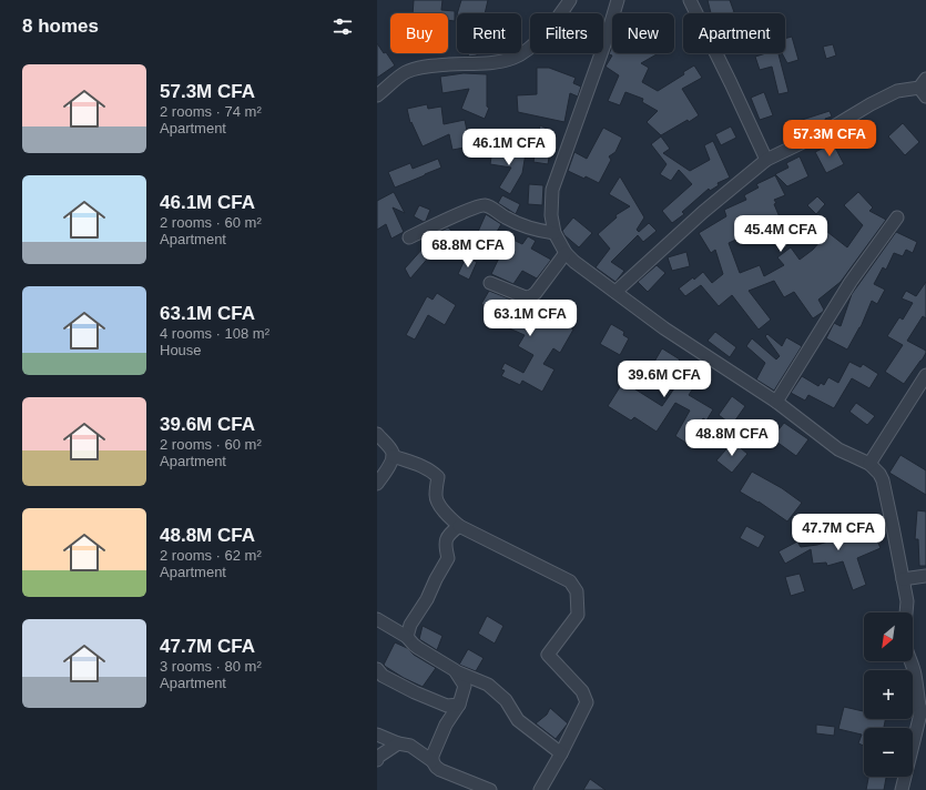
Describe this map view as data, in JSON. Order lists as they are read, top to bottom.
{
  "north": "bottom left",
  "page": {
    "heading": "8 homes",
    "chip": [
      "Buy",
      "Rent",
      "Filters",
      "New",
      "Apartment"
    ],
    "list": [
      {
        "name": "57.3M CFA",
        "note": "2 rooms · 74 m² · Apartment"
      },
      {
        "name": "46.1M CFA",
        "note": "2 rooms · 60 m² · Apartment"
      },
      {
        "name": "63.1M CFA",
        "note": "4 rooms · 108 m² · House"
      },
      {
        "name": "39.6M CFA",
        "note": "2 rooms · 60 m² · Apartment"
      },
      {
        "name": "48.8M CFA",
        "note": "2 rooms · 62 m² · Apartment"
      },
      {
        "name": "47.7M CFA",
        "note": "3 rooms · 80 m² · Apartment"
      }
    ],
    "price": [
      "57.3M CFA",
      "46.1M CFA",
      "45.4M CFA",
      "68.8M CFA",
      "63.1M CFA",
      "39.6M CFA",
      "48.8M CFA",
      "47.7M CFA"
    ],
    "map_buttons": ["+", "−"]
  }
}
